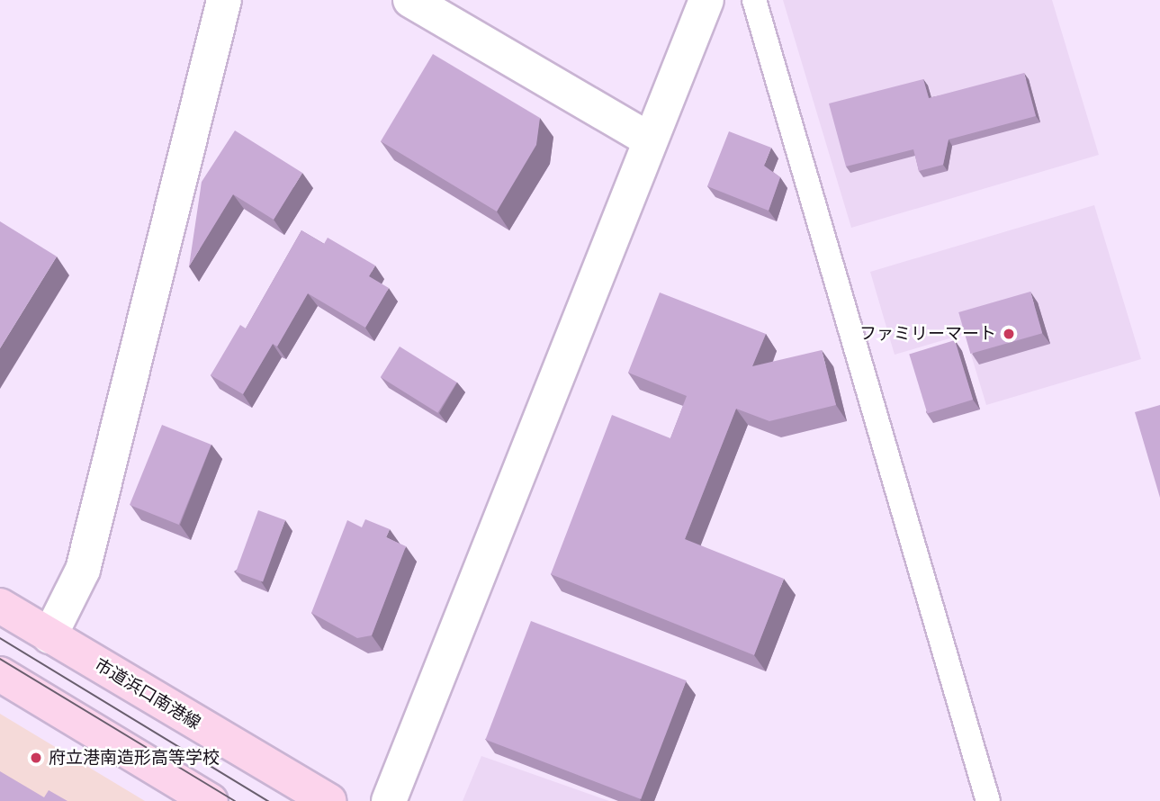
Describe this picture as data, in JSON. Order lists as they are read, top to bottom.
{
  "streets": {
    "main road": ["市道浜口南港線"]
  },
  "places": ["ファミリーマート", "府立港南造形高等学校"]
}
